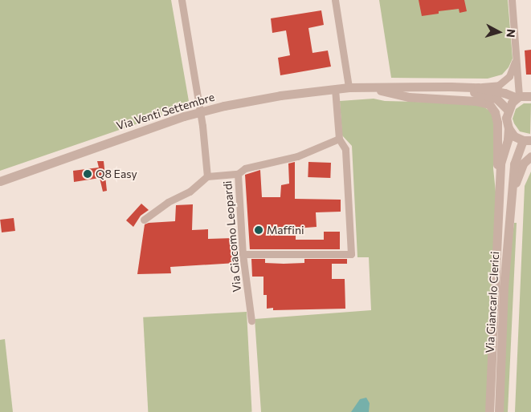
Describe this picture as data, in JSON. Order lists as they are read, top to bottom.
{
  "streets": {
    "street": ["Via Venti Settembre", "Via Giacomo Leopardi", "Via Giancarlo Clerici"]
  },
  "crossings": [
    ["Via Venti Settembre", "Via Giacomo Leopardi"],
    ["Via Venti Settembre", "Via Giancarlo Clerici"]
  ],
  "places": ["Q8 Easy", "Maffini"],
  "north": "right"
}
